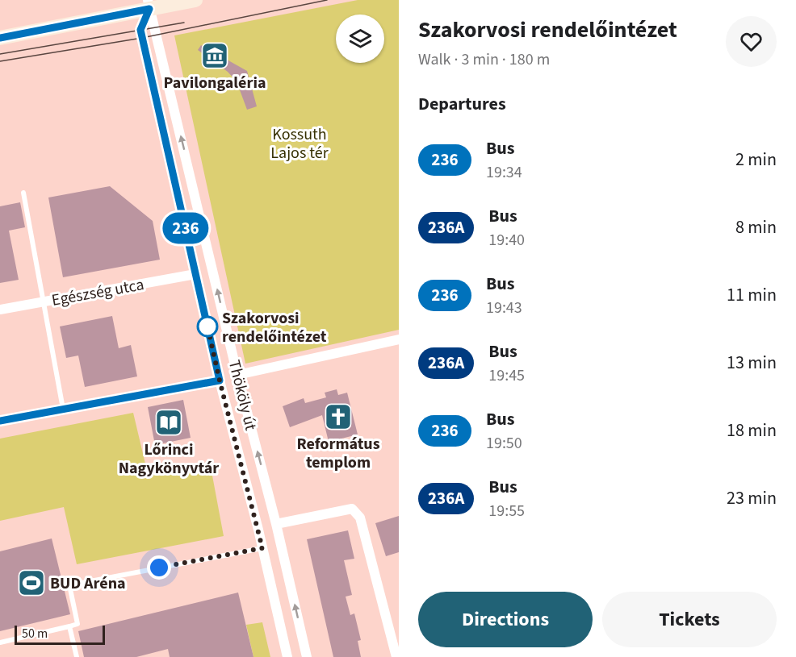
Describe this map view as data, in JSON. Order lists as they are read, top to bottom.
{
  "streets": {
    "street": ["Egészség utca", "Thököly út"]
  },
  "crossings": [
    ["Egészség utca", "Thököly út"]
  ],
  "parks": ["Kossuth Lajos tér"],
  "places": {
    "museum": ["Pavilongaléria"],
    "other": ["Szakorvosi rendelőintézet"],
    "church": ["Református templom"],
    "library": ["Lőrinci Nagykönyvtár"],
    "sports": ["BUD Aréna"]
  },
  "lines": ["bus line 236"],
  "scale_bar": "50 m",
  "page": {
    "on_map": "236",
    "heading": [
      ["Szakorvosi rendelőintézet", "Walk · 3 min · 180 m"],
      "Departures"
    ],
    "list": [
      {
        "mark": "236",
        "name": "Bus",
        "note": "19:34",
        "value": "2 min"
      },
      {
        "mark": "236A",
        "name": "Bus",
        "note": "19:40",
        "value": "8 min"
      },
      {
        "mark": "236",
        "name": "Bus",
        "note": "19:43",
        "value": "11 min"
      },
      {
        "mark": "236A",
        "name": "Bus",
        "note": "19:45",
        "value": "13 min"
      },
      {
        "mark": "236",
        "name": "Bus",
        "note": "19:50",
        "value": "18 min"
      },
      {
        "mark": "236A",
        "name": "Bus",
        "note": "19:55",
        "value": "23 min"
      }
    ],
    "buttons": ["Directions", "Tickets"],
    "scale": "50 m"
  }
}
